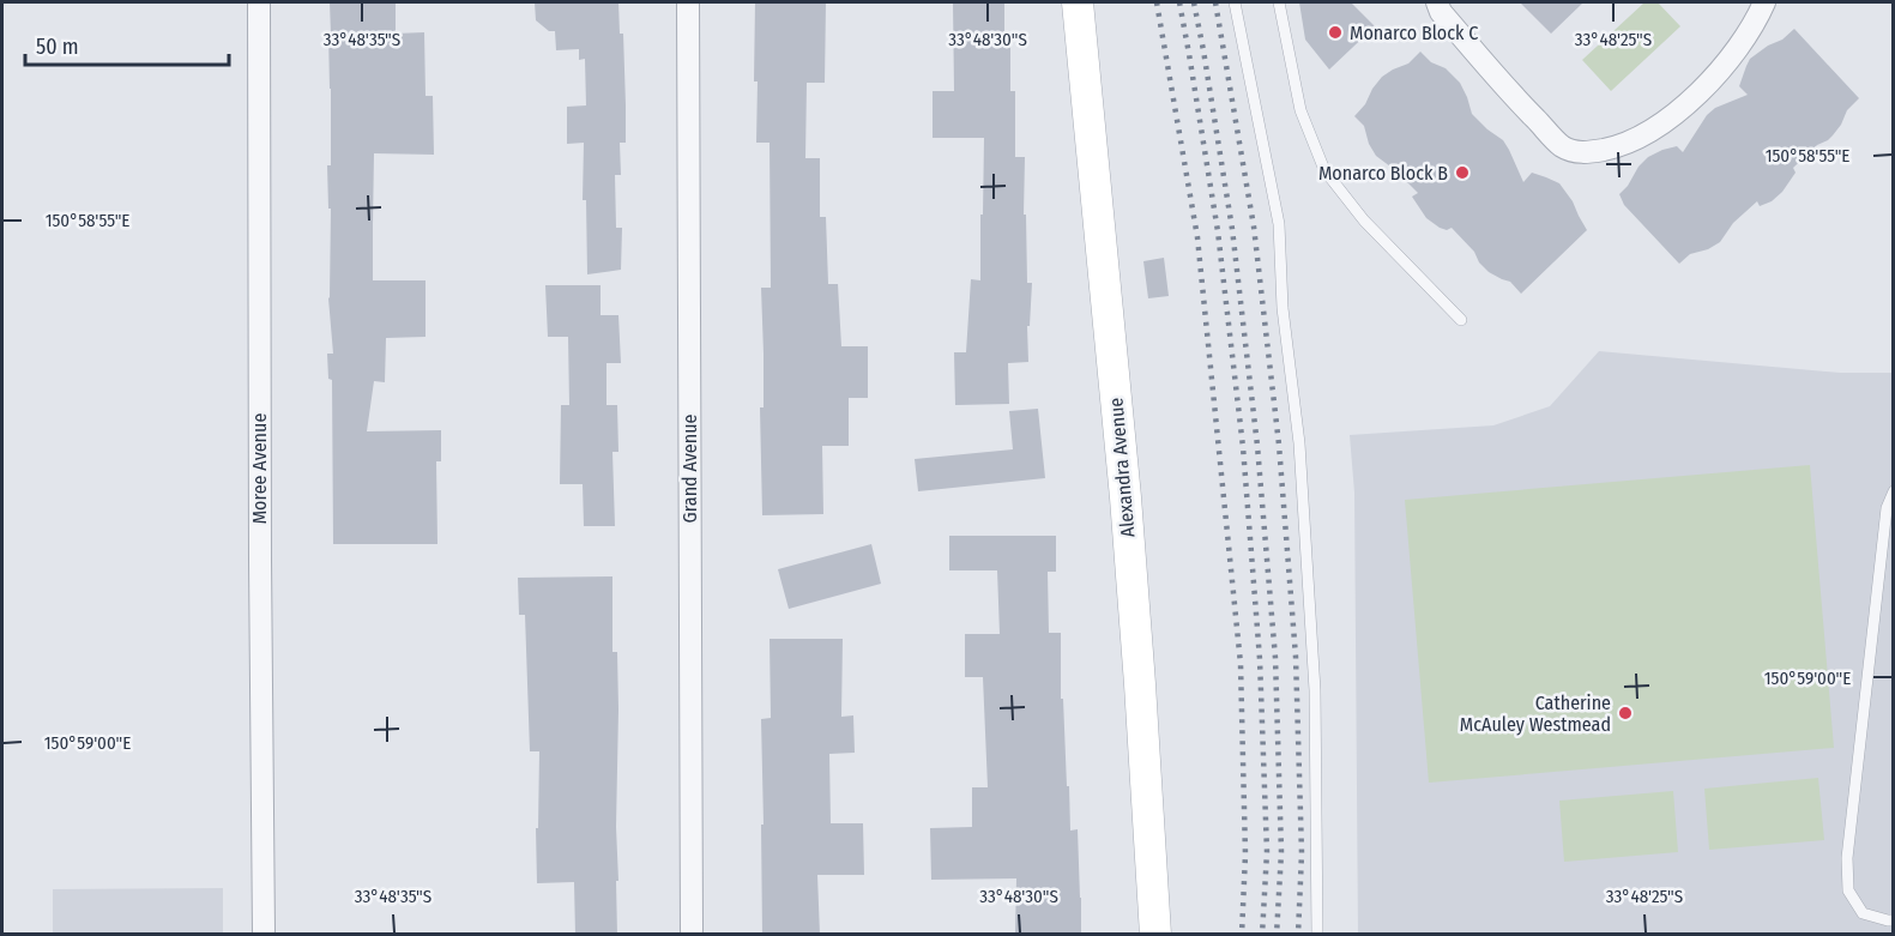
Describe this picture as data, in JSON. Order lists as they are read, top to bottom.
{
  "streets": {
    "street": ["Alexandra Avenue", "Moree Avenue", "Grand Avenue"]
  },
  "places": ["Monarco Block C", "Monarco Block B", "Catherine McAuley Westmead"],
  "scale_bar": "50 m",
  "coordinates": [
    "33°48'35\"S",
    "33°48'30\"S",
    "33°48'25\"S",
    "150°58'55\"E",
    "150°59'00\"E"
  ]
}
